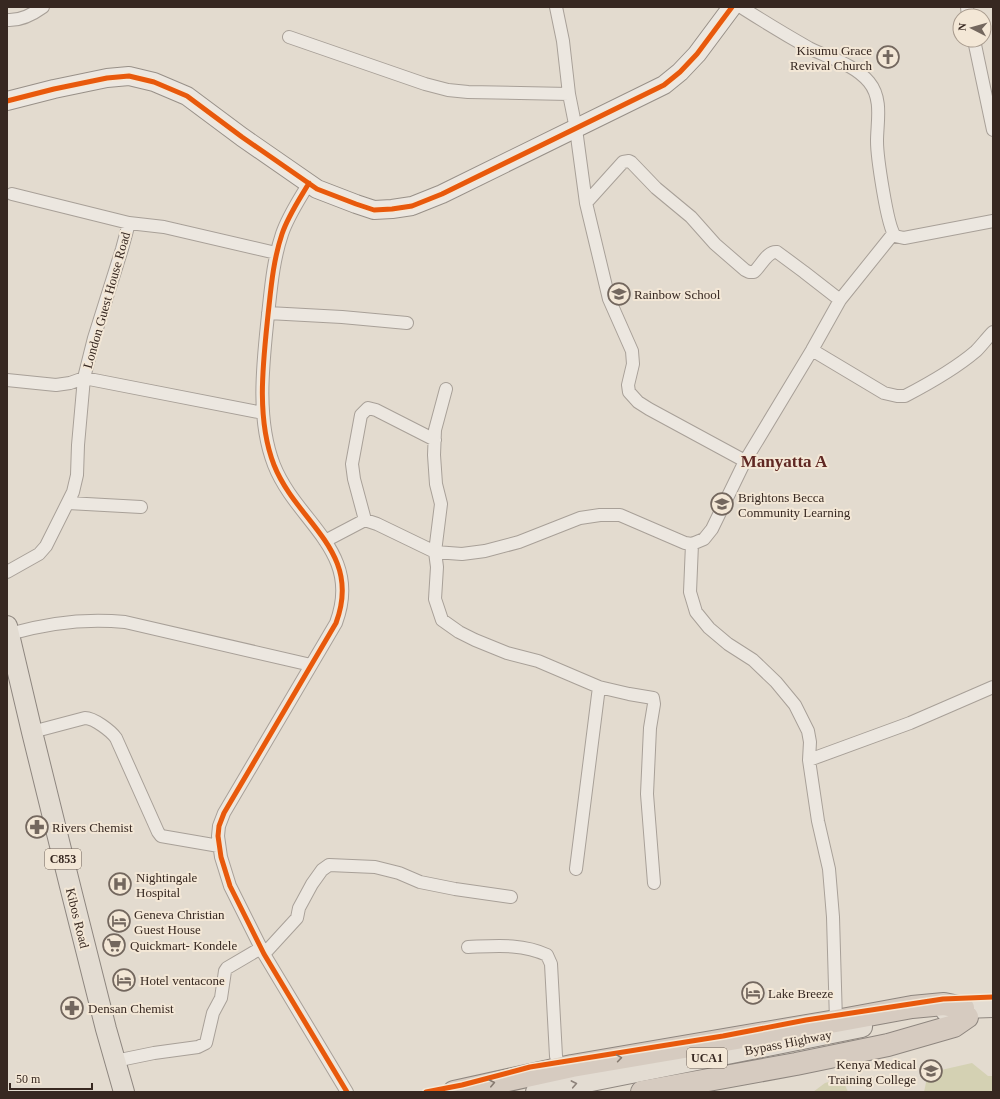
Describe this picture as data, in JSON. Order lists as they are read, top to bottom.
{
  "streets": {
    "main road": [
      "C853",
      "Kibos Road",
      "Bypass Highway",
      "UCA1"
    ],
    "street": ["London Guest House Road"]
  },
  "districts": ["Manyatta A"],
  "places": {
    "church": ["Kisumu Grace Revival Church"],
    "school or university": ["Rainbow School", "Brightons Becca Community Learning", "Kenya Medical Training College"],
    "pharmacy": ["Rivers Chemist", "Densan Chemist"],
    "hospital": ["Nightingale Hospital"],
    "hotel": ["Geneva Christian Guest House", "Hotel ventacone", "Lake Breeze"],
    "supermarket": ["Quickmart- Kondele"]
  },
  "scale_bar": "50 m",
  "north": "left"
}
